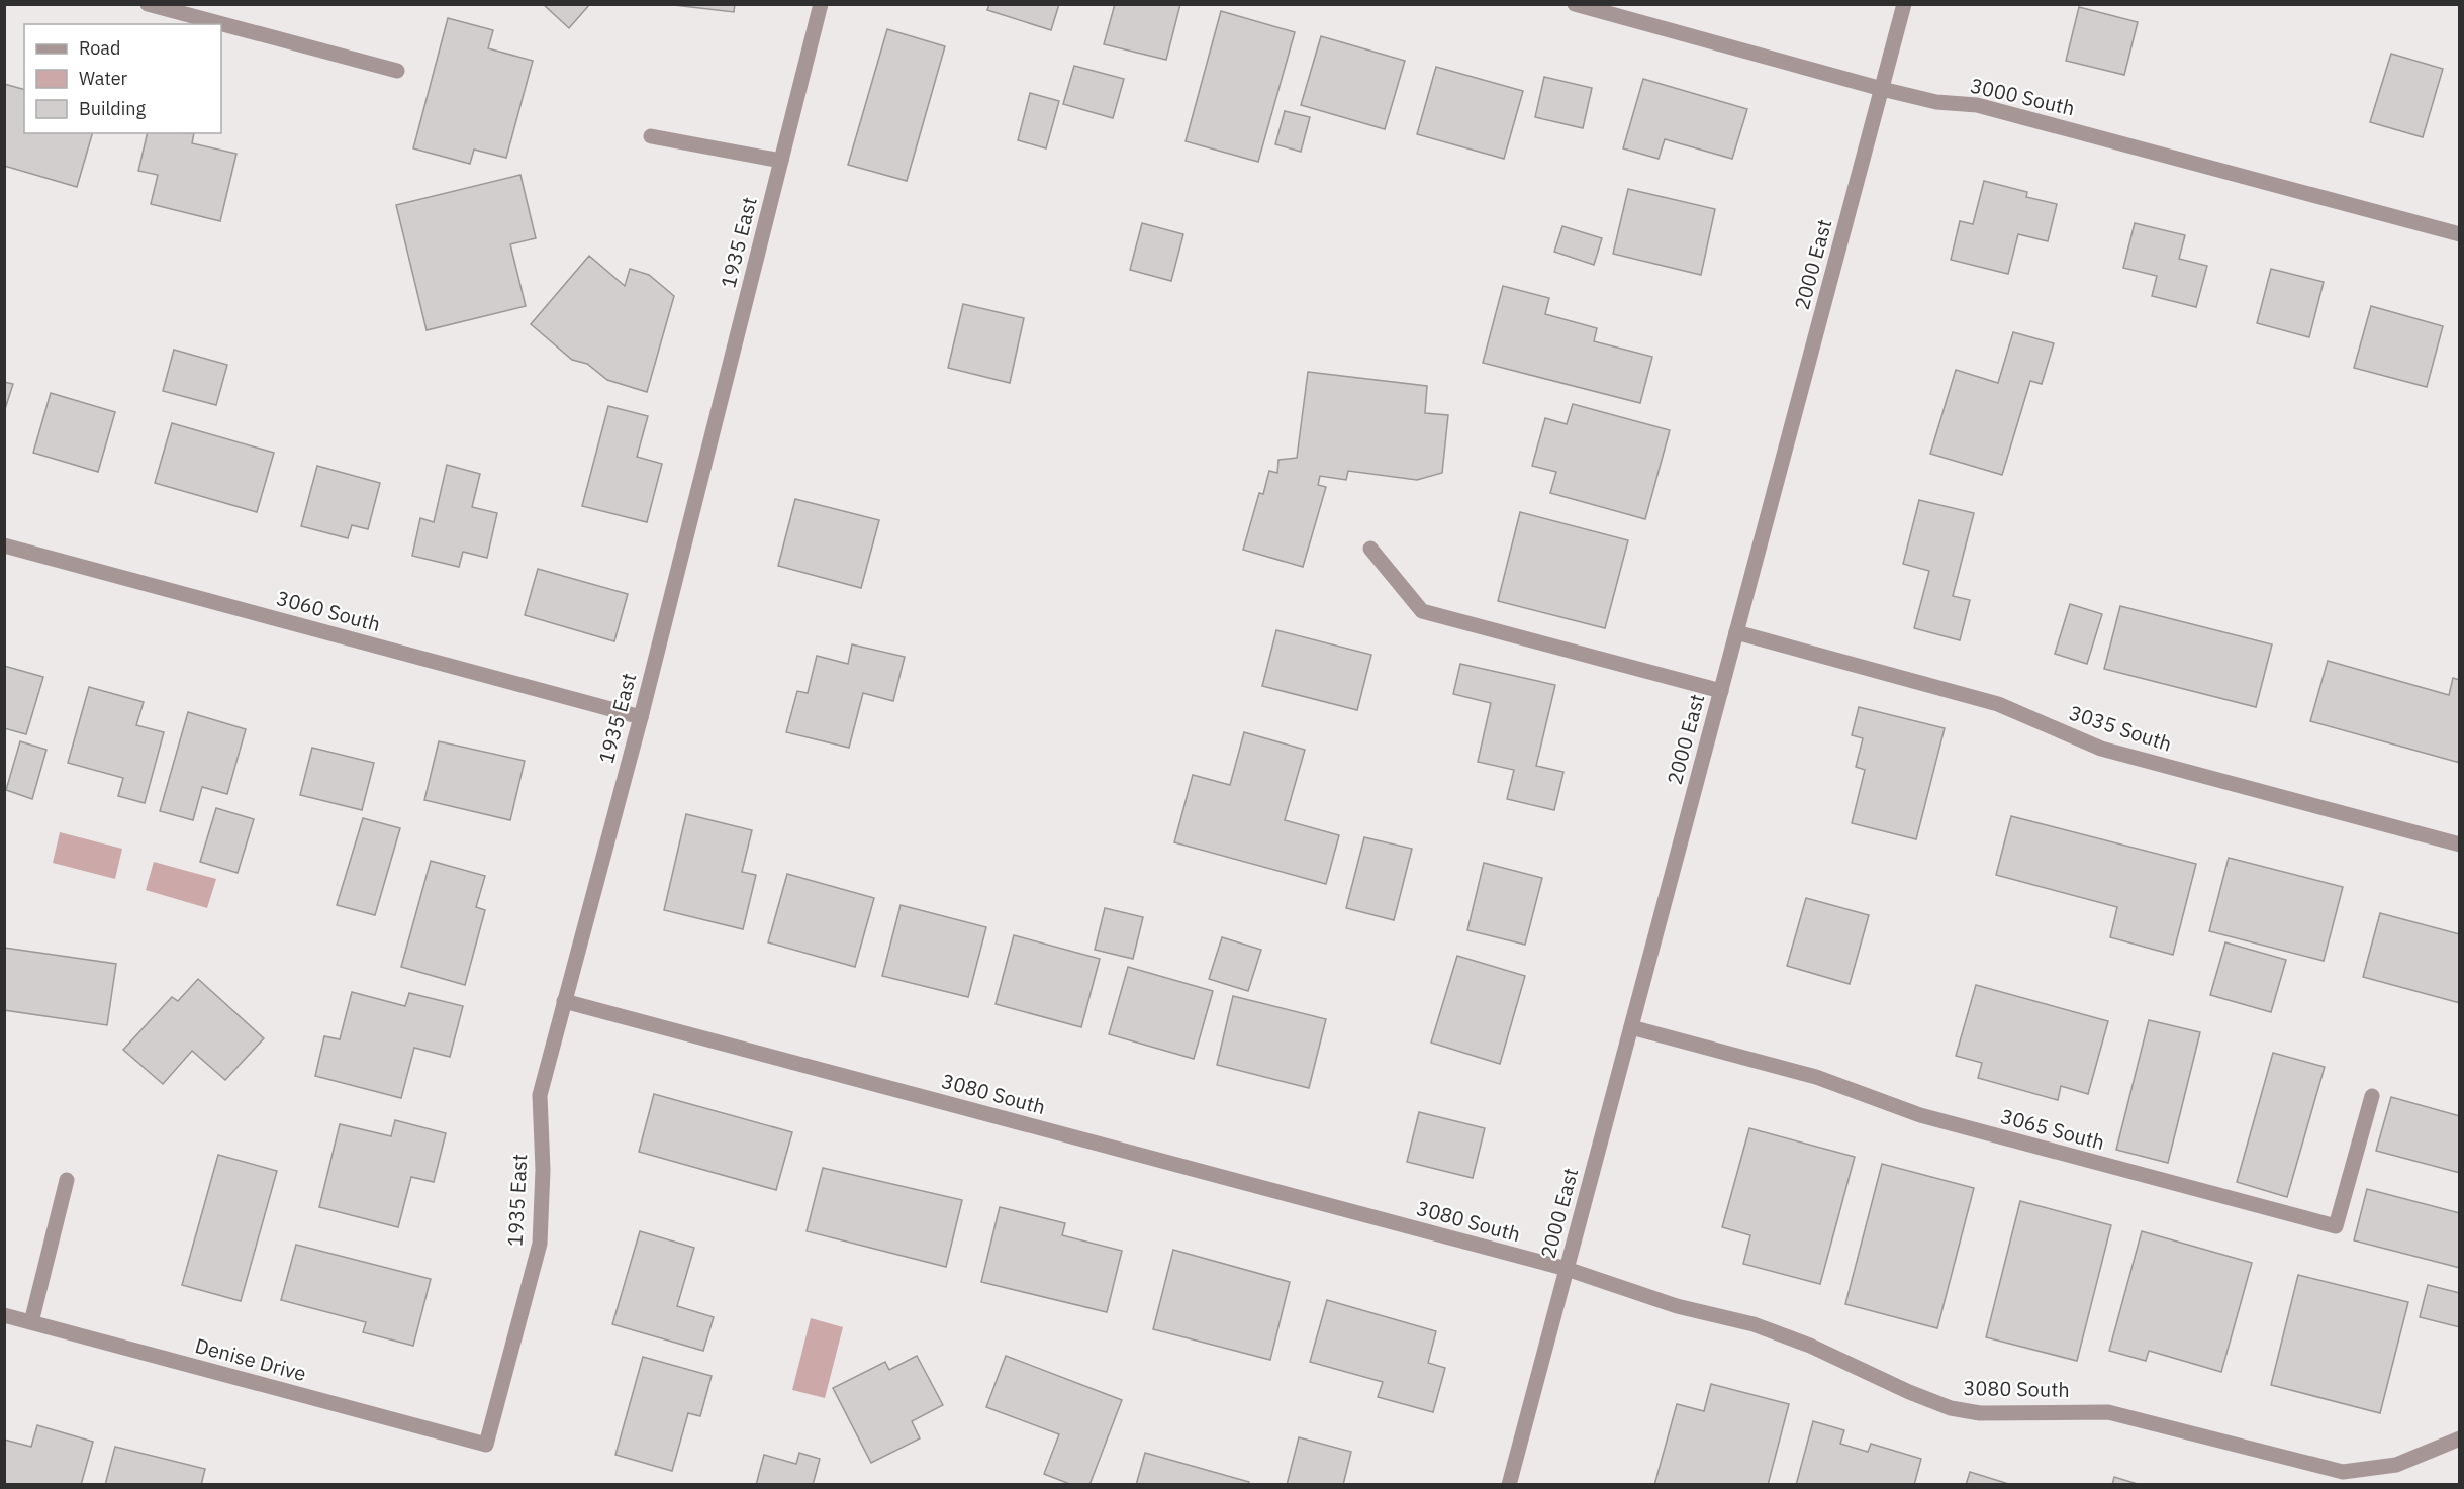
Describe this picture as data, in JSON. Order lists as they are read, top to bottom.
{
  "streets": {
    "street": [
      "3000 South",
      "1935 East",
      "2000 East",
      "3060 South",
      "3035 South",
      "3080 South",
      "3065 South",
      "Denise Drive"
    ]
  },
  "crossings": [
    ["3000 South", "2000 East"],
    ["1935 East", "3060 South"],
    ["1935 East", "3080 South"],
    ["1935 East", "Denise Drive"],
    ["2000 East", "3035 South"],
    ["2000 East", "3080 South"],
    ["2000 East", "3065 South"]
  ],
  "legend": ["Road", "Water", "Building"]
}
